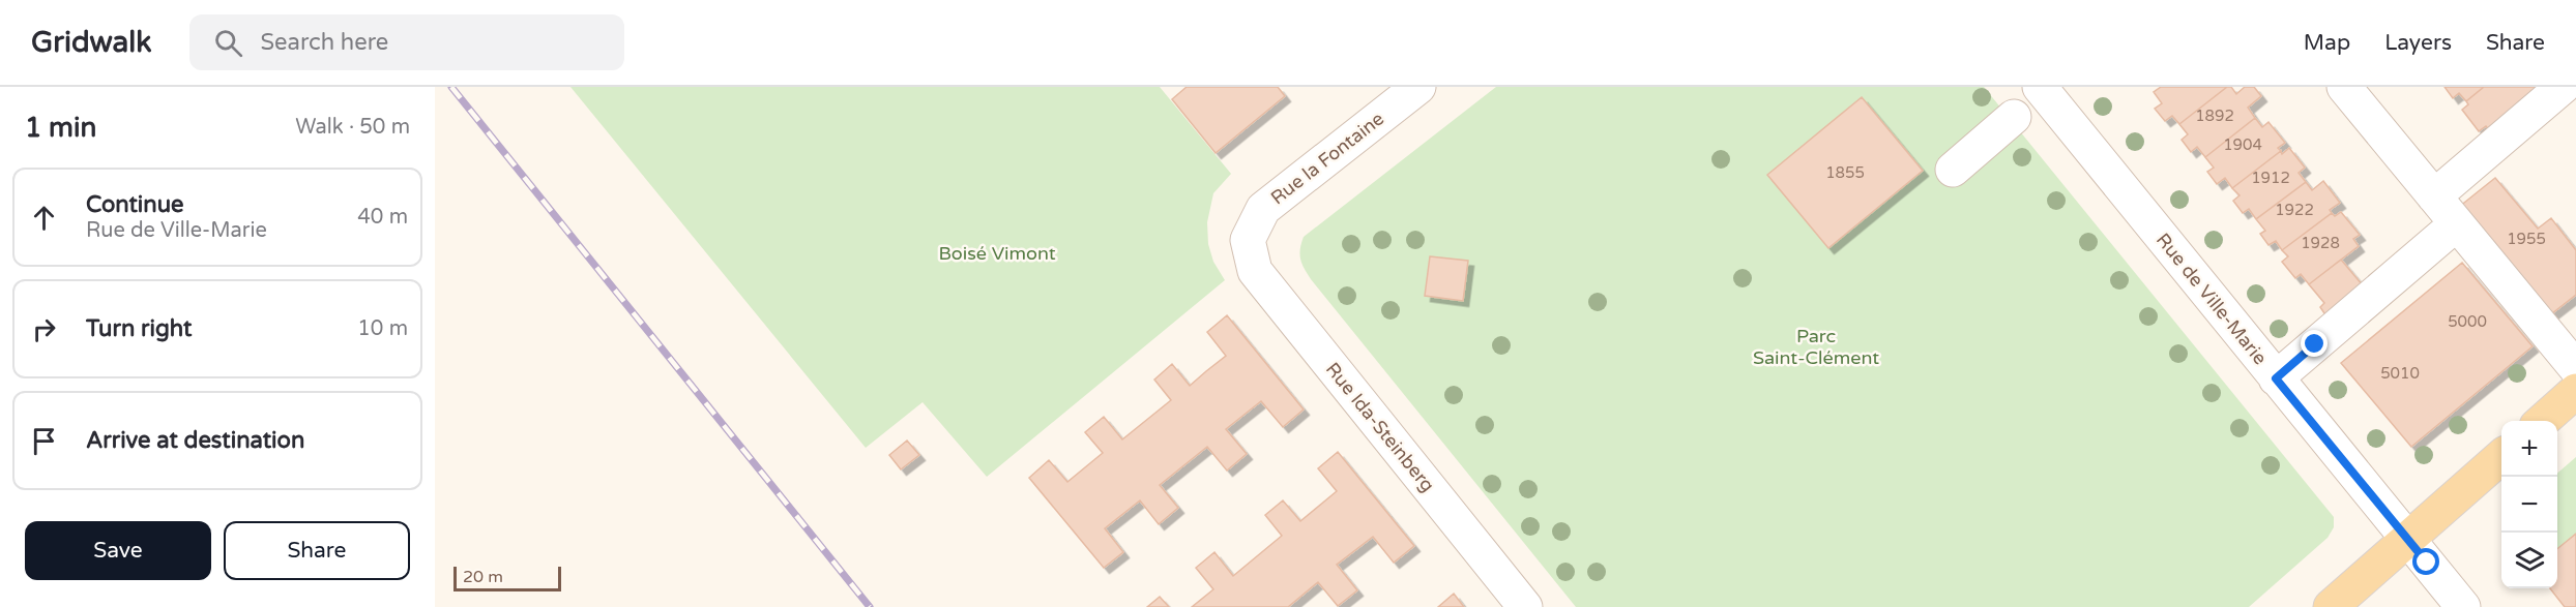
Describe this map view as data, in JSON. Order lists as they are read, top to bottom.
{
  "streets": {
    "street": ["Rue la Fontaine", "Rue de Ville-Marie", "Rue Ida-Steinberg"]
  },
  "crossings": [
    ["Rue la Fontaine", "Rue Ida-Steinberg"]
  ],
  "parks": ["Boisé Vimont", "Parc Saint-Clément"],
  "house_numbers": [
    "1892",
    "1904",
    "1855",
    "1912",
    "1922",
    "1955",
    "1928",
    "5000",
    "5010"
  ],
  "scale_bar": "20 m",
  "page": {
    "header": "Gridwalk",
    "search": "Search here",
    "nav": ["Map", "Layers", "Share"],
    "heading": ["1 min", "Walk · 50 m"],
    "list": [
      ["Continue", "Rue de Ville-Marie", "40 m"],
      ["Turn right", "10 m"],
      "Arrive at destination"
    ],
    "map_buttons": ["+", "−"],
    "buttons": ["Save", "Share"],
    "scale": "20 m"
  }
}
